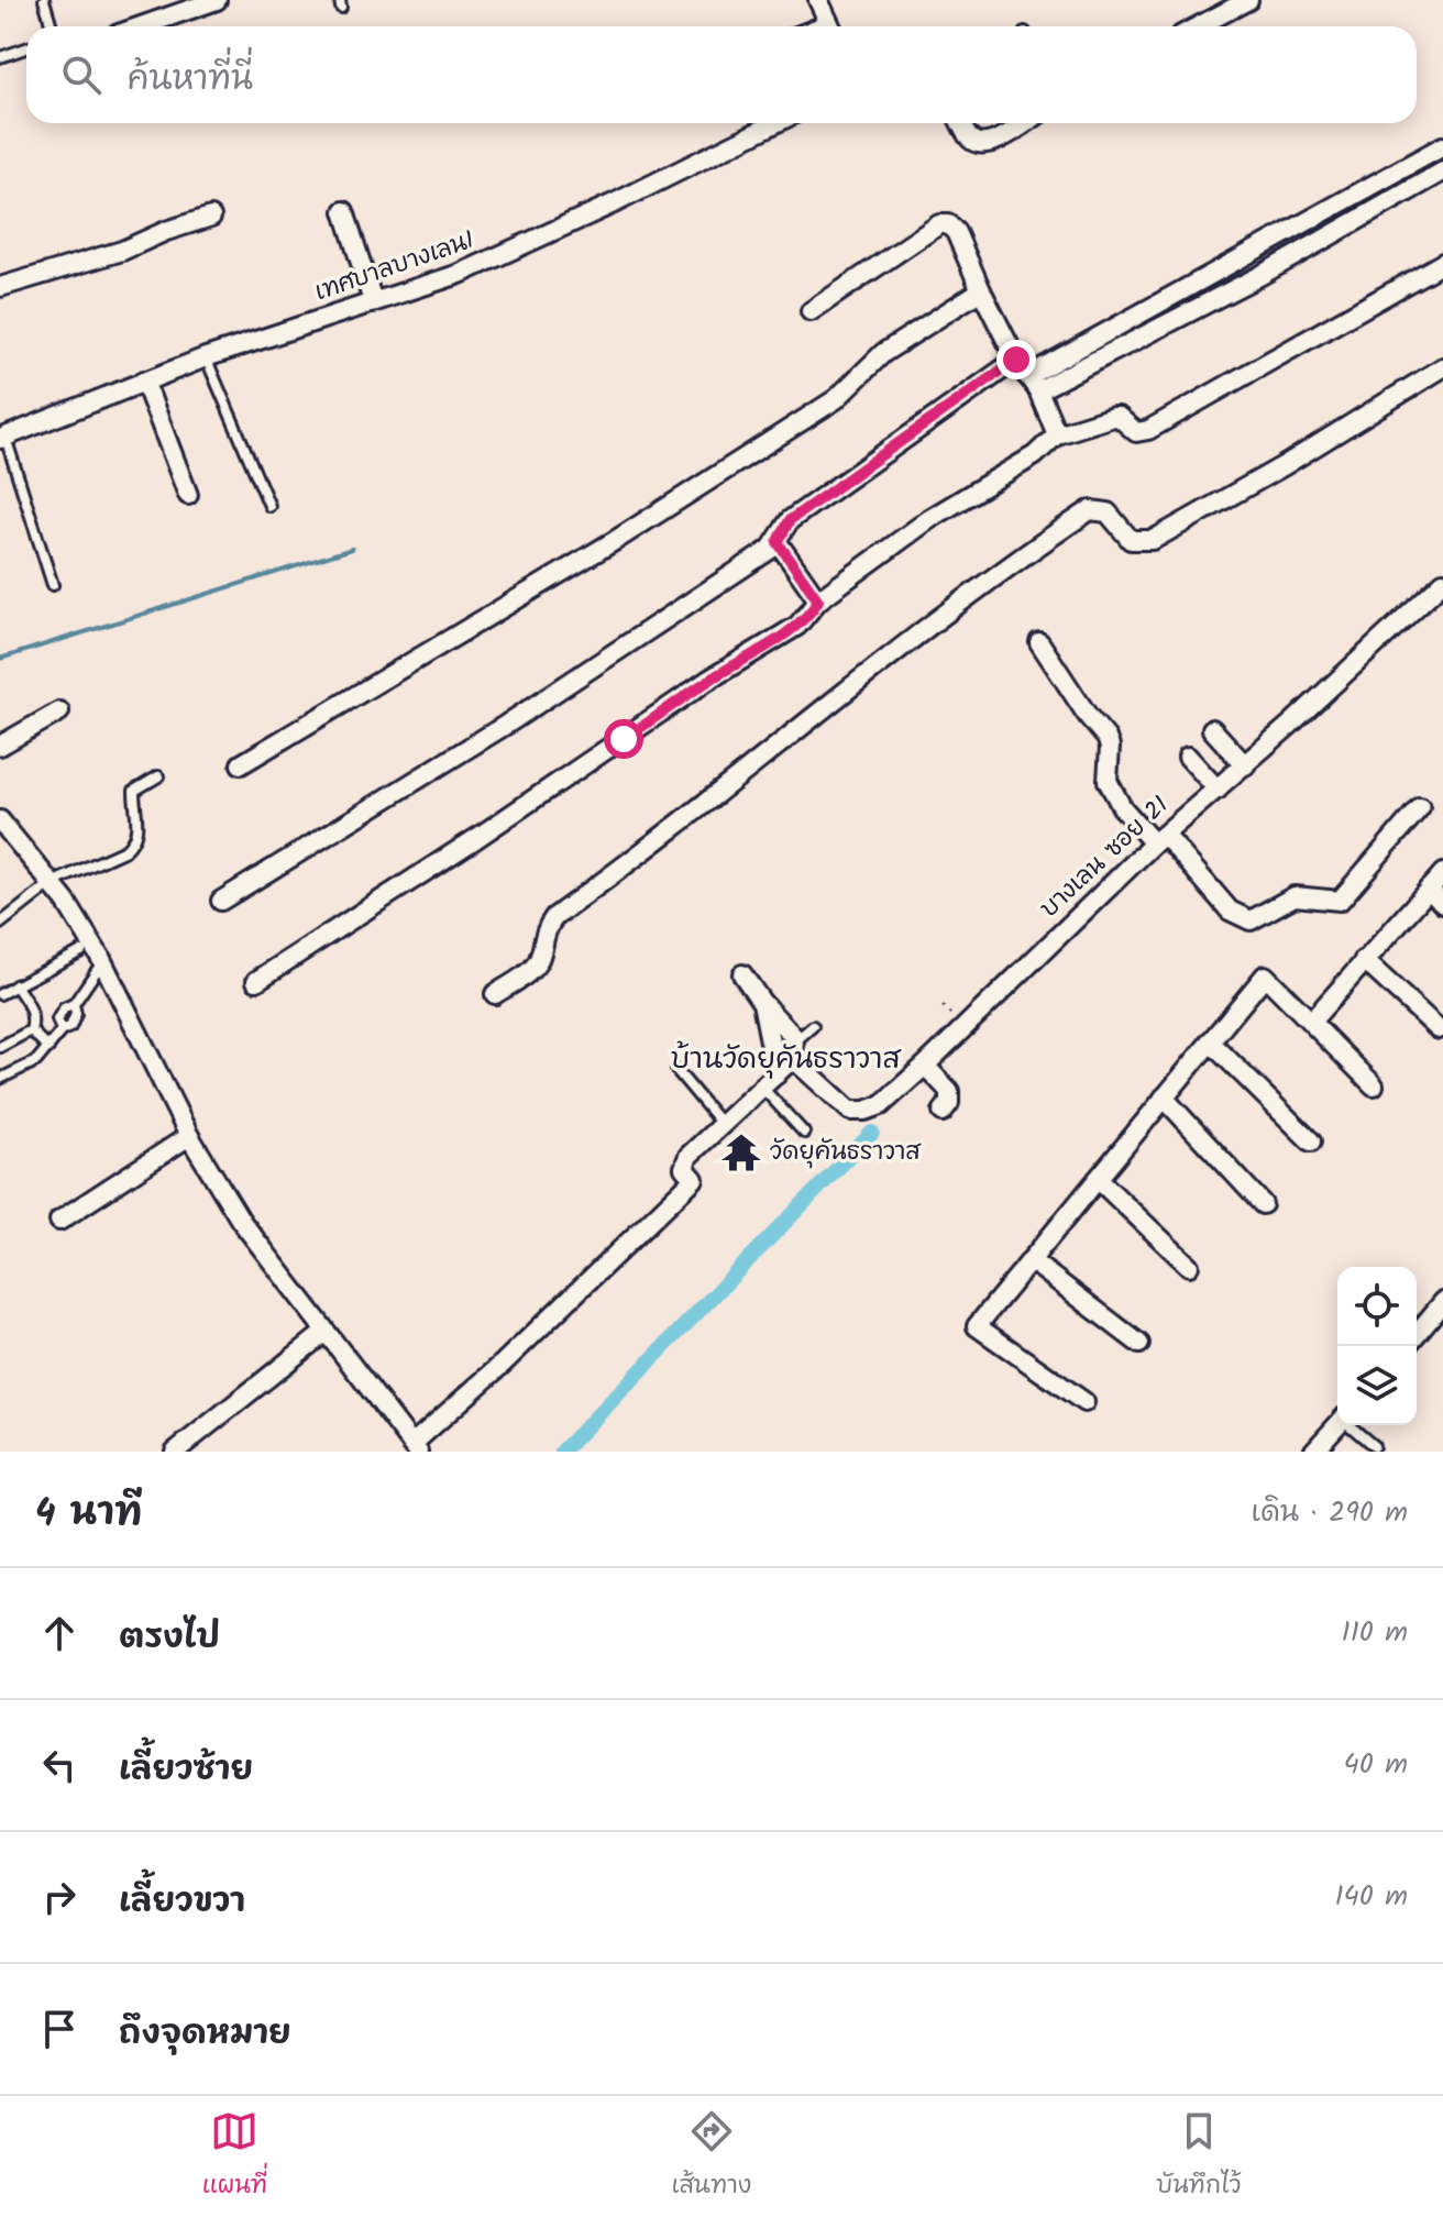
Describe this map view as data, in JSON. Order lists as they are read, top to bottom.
{
  "streets": {
    "street": ["เทศบาลบางเลน1", "บางเลน ซอย 21"]
  },
  "districts": ["บ้านวัดยุคันธราวาส"],
  "places": {
    "temple": ["วัดยุคันธราวาส"]
  },
  "page": {
    "search": "ค้นหาที่นี่",
    "heading": ["4 นาที", "เดิน · 290 m"],
    "list": [
      ["ตรงไป", "110 m"],
      ["เลี้ยวซ้าย", "40 m"],
      ["เลี้ยวขวา", "140 m"],
      "ถึงจุดหมาย"
    ],
    "nav": ["แผนที่", "เส้นทาง", "บันทึกไว้"]
  }
}
